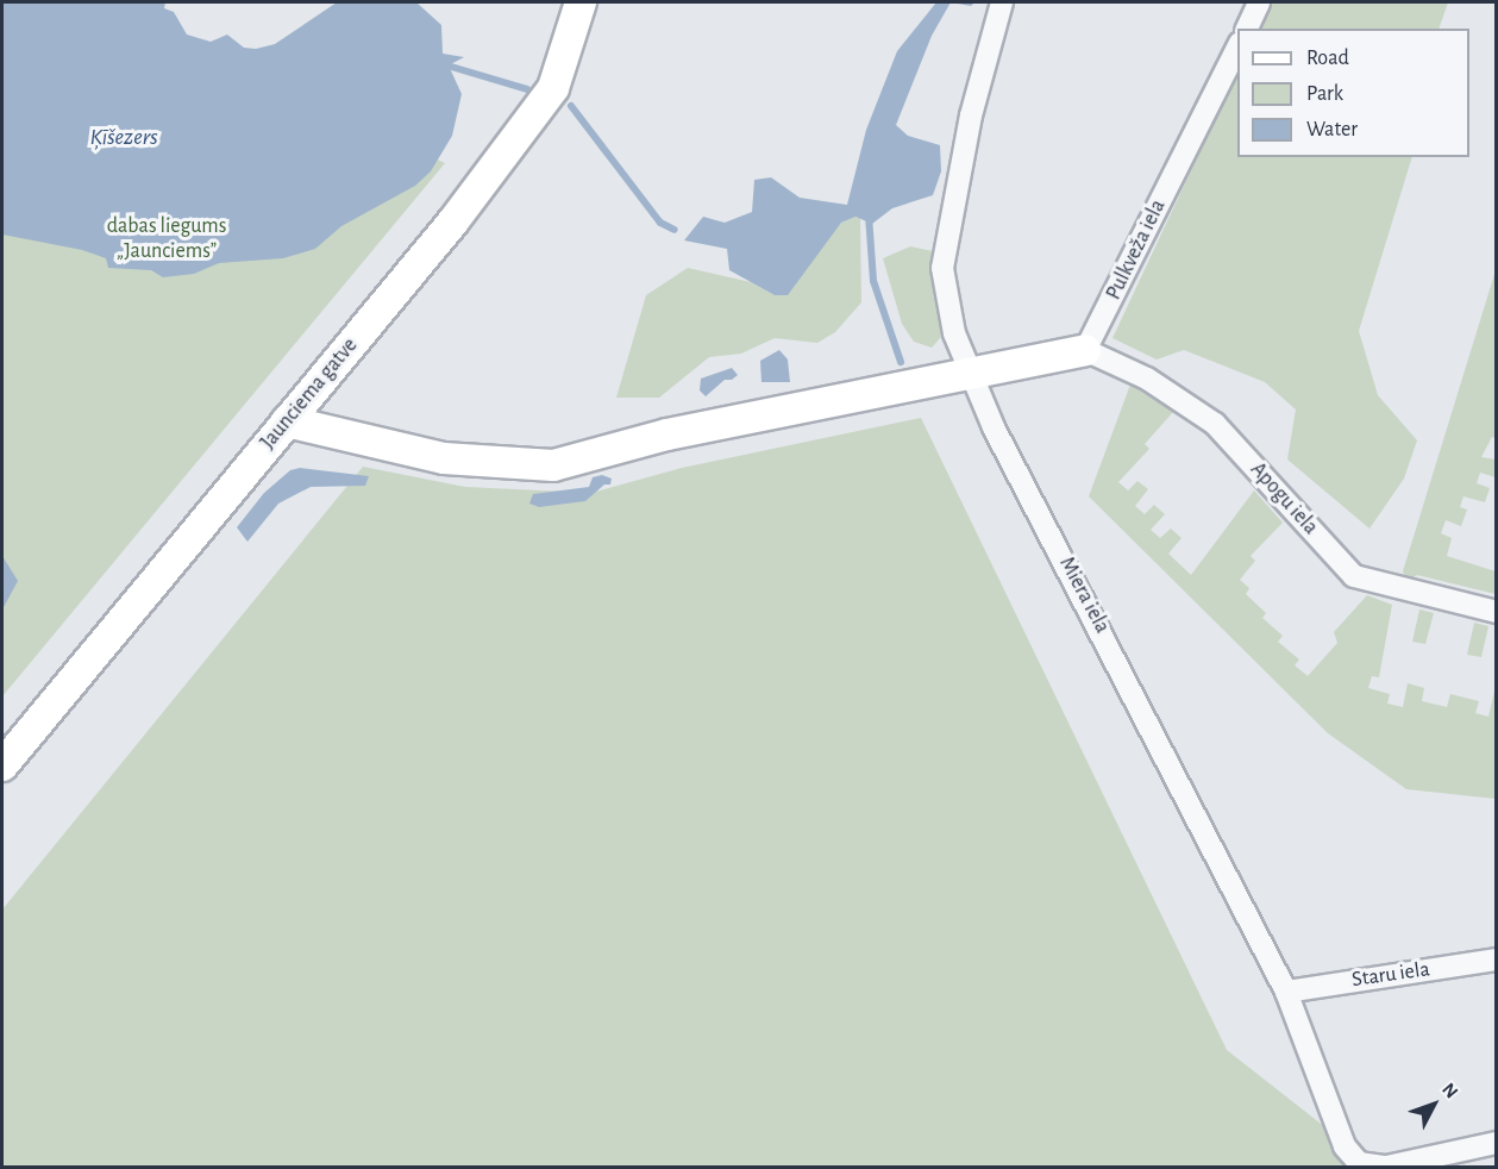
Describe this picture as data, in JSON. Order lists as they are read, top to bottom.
{
  "streets": {
    "main road": ["Jaunciema gatve"],
    "street": [
      "Pulkveža iela",
      "Apogu iela",
      "Miera iela",
      "Staru iela"
    ]
  },
  "crossings": [
    ["Pulkveža iela", "Apogu iela"],
    ["Miera iela", "Staru iela"]
  ],
  "water": ["Ķīšezers"],
  "parks": ["dabas liegums „Jaunciems”"],
  "legend": ["Road", "Park", "Water"],
  "north": "top right"
}
